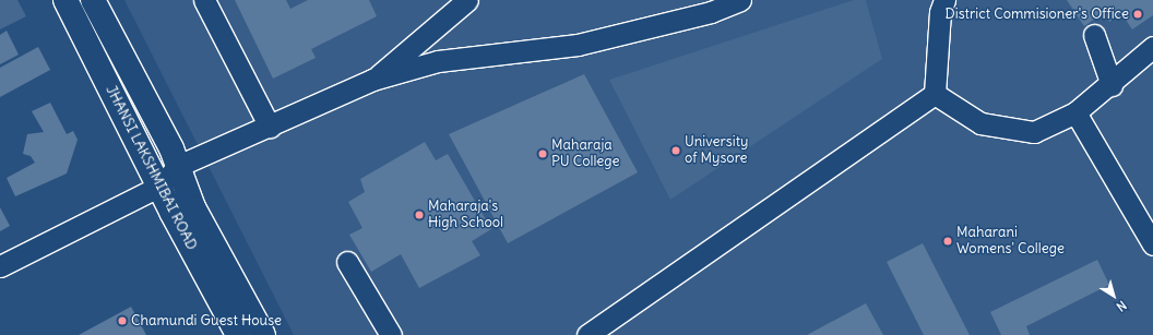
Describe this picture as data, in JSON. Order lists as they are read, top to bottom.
{
  "streets": {
    "main road": ["JHANSI LAKSHMIBAI ROAD"]
  },
  "places": [
    "District Commisioner's Office",
    "University of Mysore",
    "Maharaja PU College",
    "Maharaja's High School",
    "Maharani Womens' College",
    "Chamundi Guest House"
  ],
  "north": "bottom right"
}
